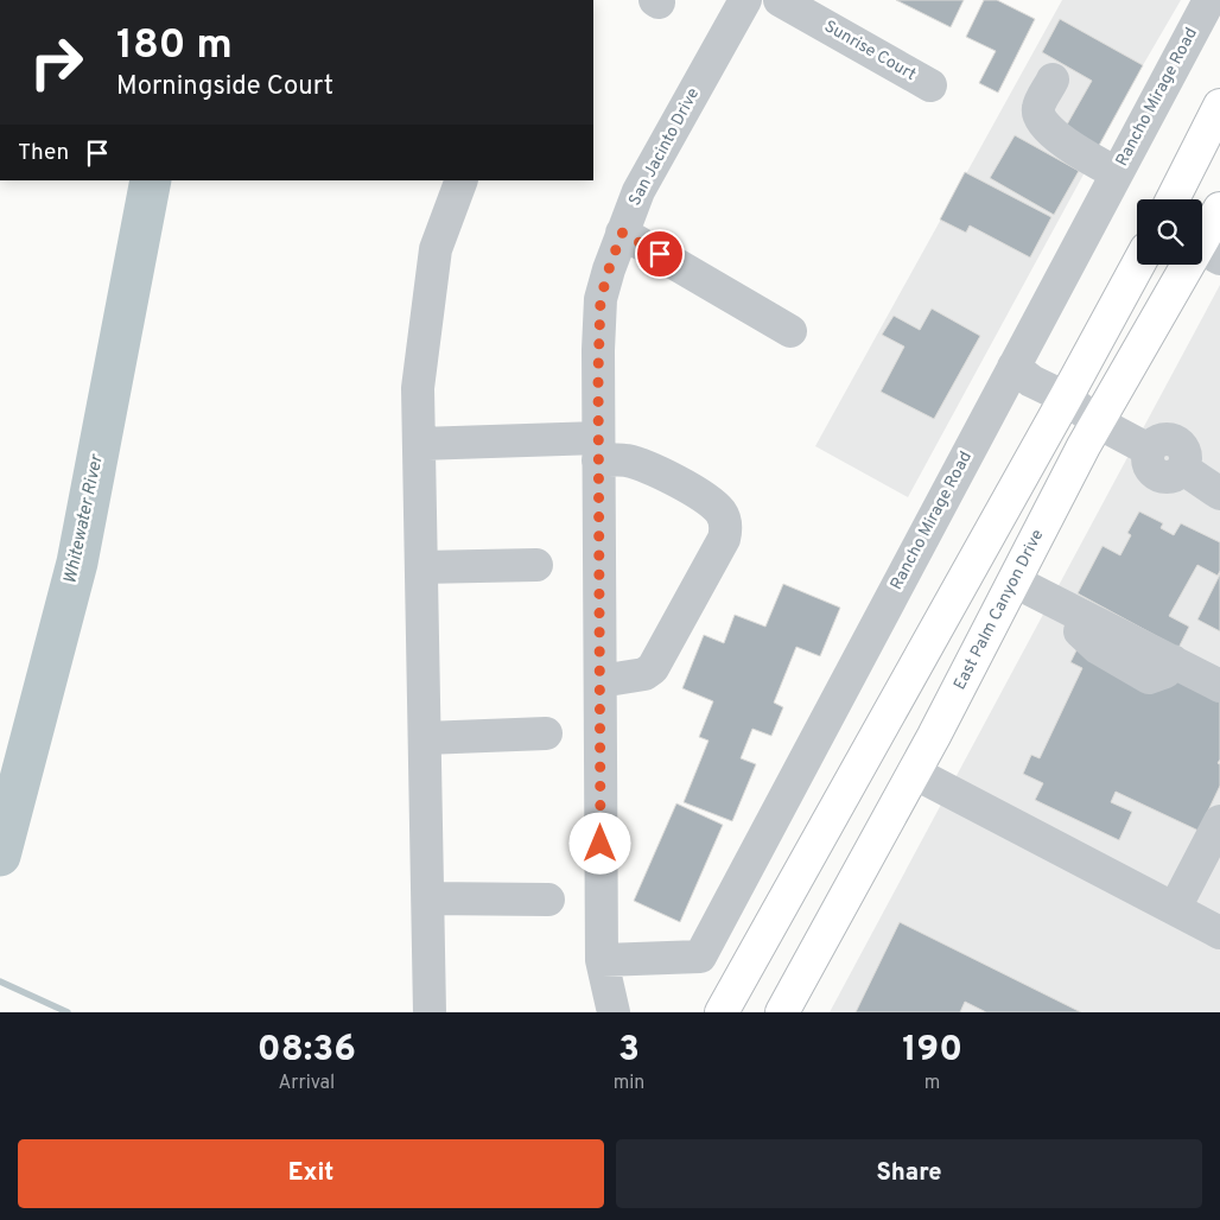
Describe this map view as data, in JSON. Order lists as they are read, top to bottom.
{
  "streets": {
    "main road": ["East Palm Canyon Drive"],
    "street": ["Sunrise Court", "Rancho Mirage Road", "San Jacinto Drive"]
  },
  "crossings": [
    ["Rancho Mirage Road", "San Jacinto Drive"]
  ],
  "water": ["Whitewater River"],
  "page": {
    "turn": ["180 m", "Morningside Court"],
    "then": "Then",
    "eta": [
      "08:36",
      "Arrival",
      "3",
      "min",
      "190",
      "m"
    ],
    "buttons": ["Exit", "Share"]
  }
}
